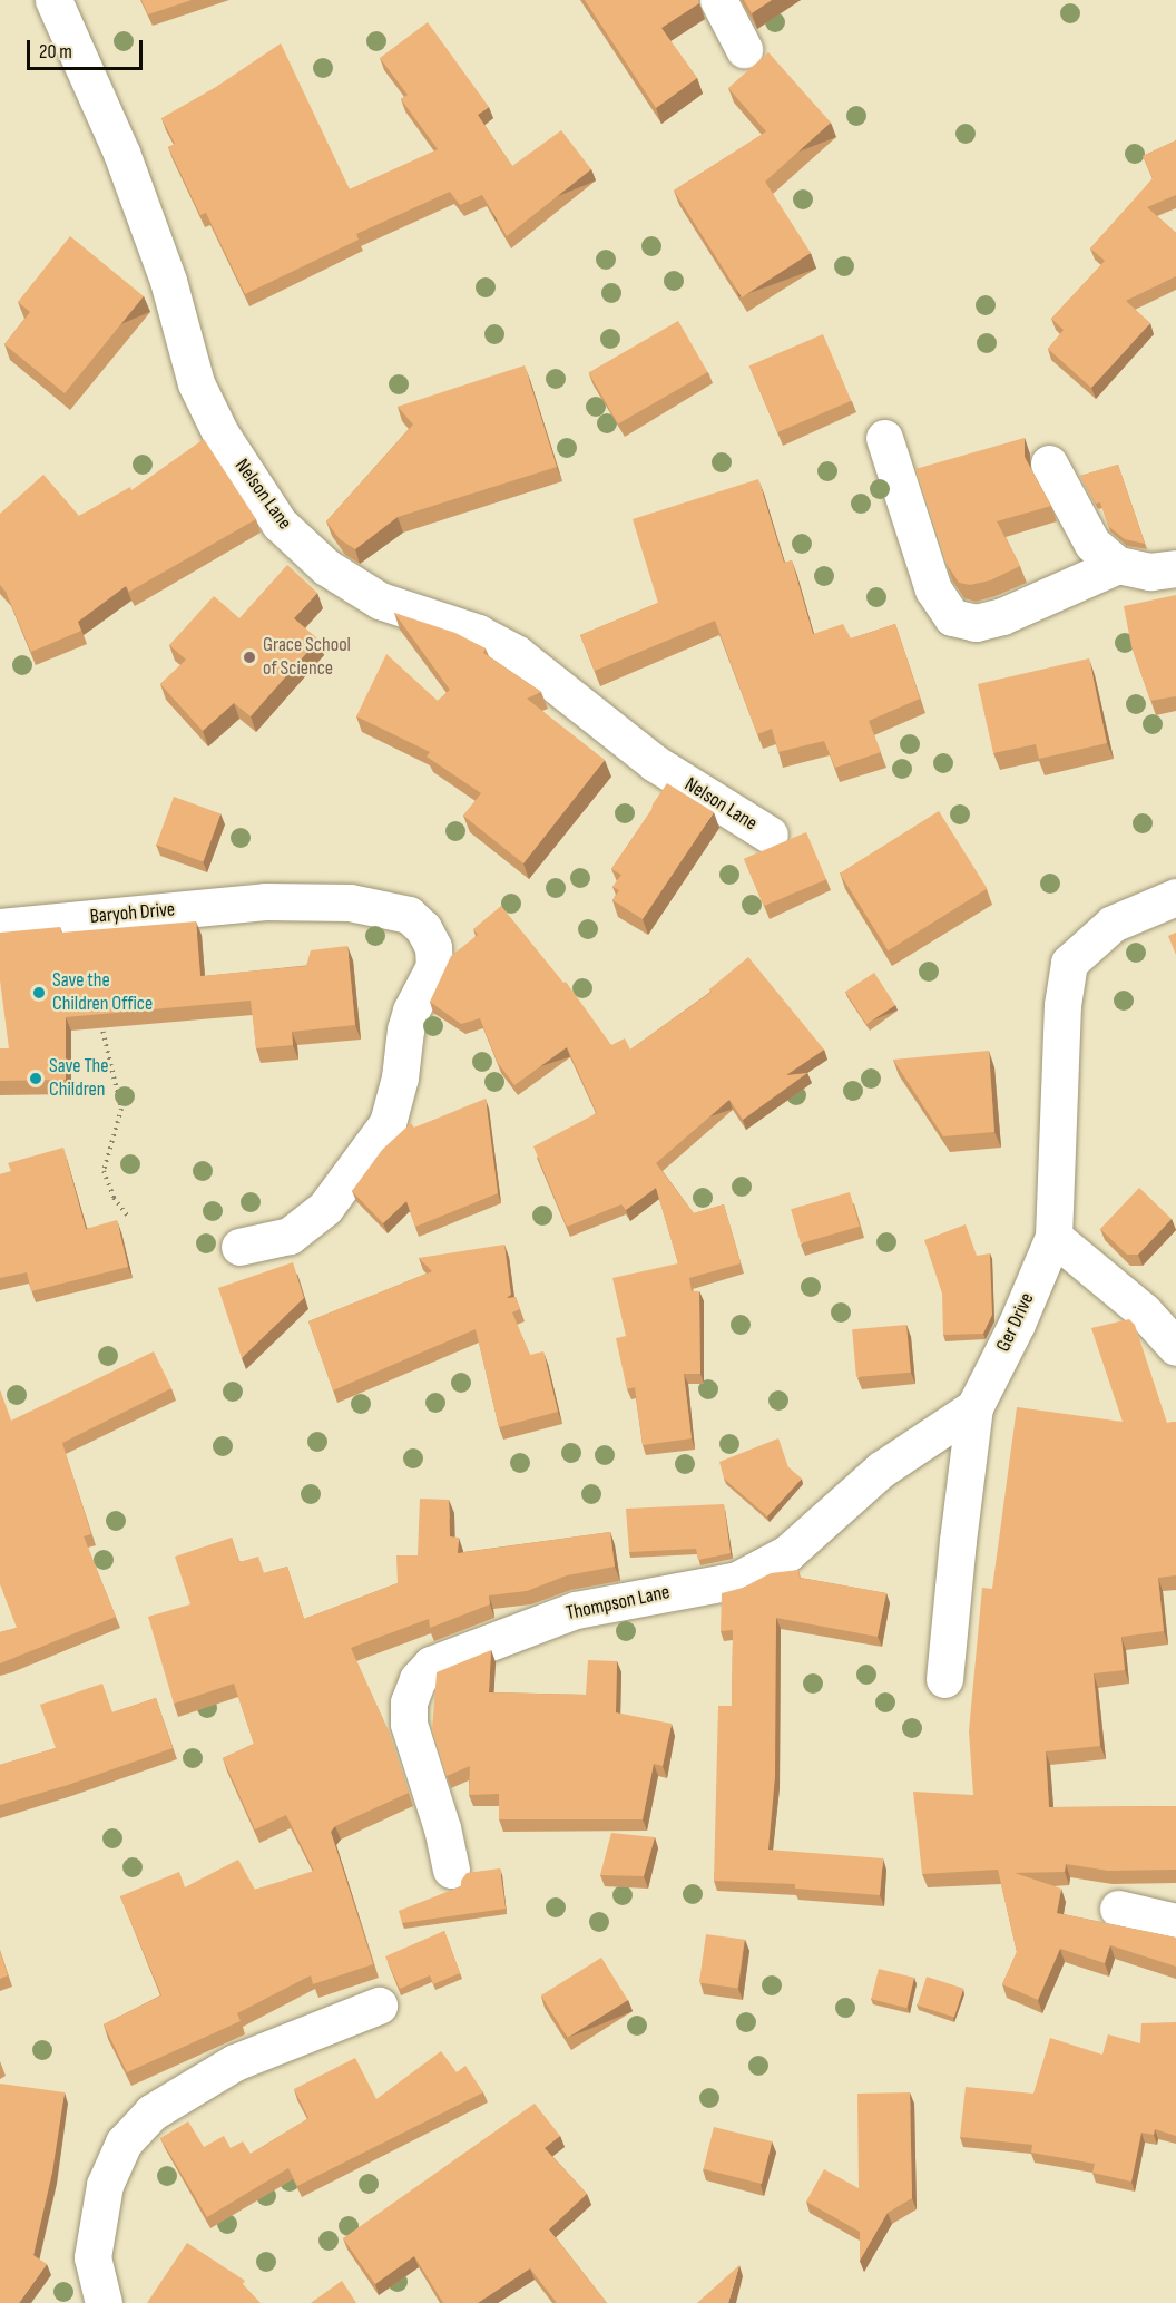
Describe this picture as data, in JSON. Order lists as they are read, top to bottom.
{
  "streets": {
    "street": [
      "Nelson Lane",
      "Baryoh Drive",
      "Ger Drive",
      "Thompson Lane"
    ]
  },
  "crossings": [
    ["Ger Drive", "Thompson Lane"]
  ],
  "places": ["Grace School of Science", "Save the Children Office", "Save The Children"],
  "scale_bar": "20 m"
}
